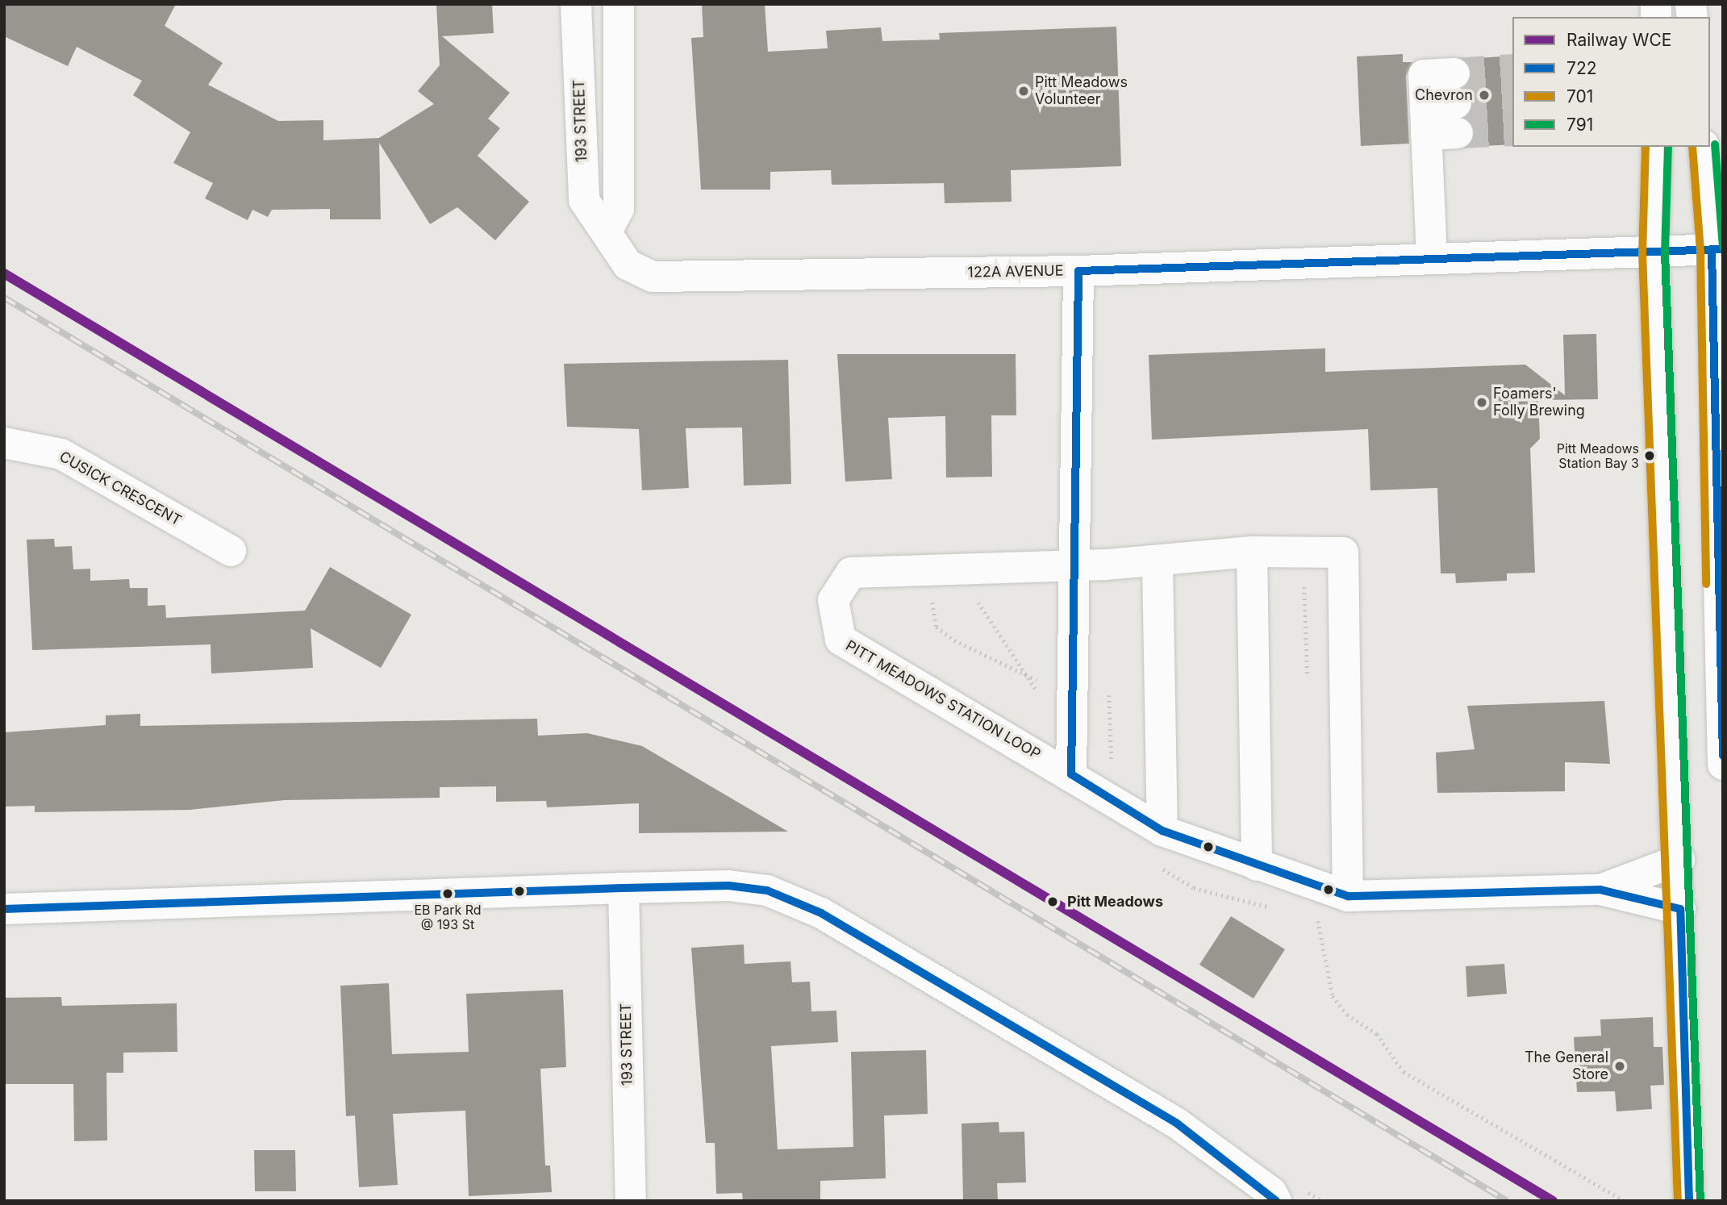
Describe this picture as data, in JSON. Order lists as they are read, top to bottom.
{
  "streets": {
    "street": [
      "193 STREET",
      "122A AVENUE",
      "CUSICK CRESCENT",
      "PITT MEADOWS STATION LOOP"
    ]
  },
  "crossings": [
    ["193 STREET", "122A AVENUE"]
  ],
  "places": [
    "Pitt Meadows Volunteer",
    "Chevron",
    "Foamers' Folly Brewing",
    "Pitt Meadows Station Bay 3",
    "EB Park Rd @ 193 St",
    "Pitt Meadows",
    "The General Store"
  ],
  "lines": [
    "transit line 791",
    "transit line 701",
    "transit line 722",
    "rail line WCE"
  ],
  "legend": [
    "Railway WCE",
    "722",
    "701",
    "791"
  ]
}
